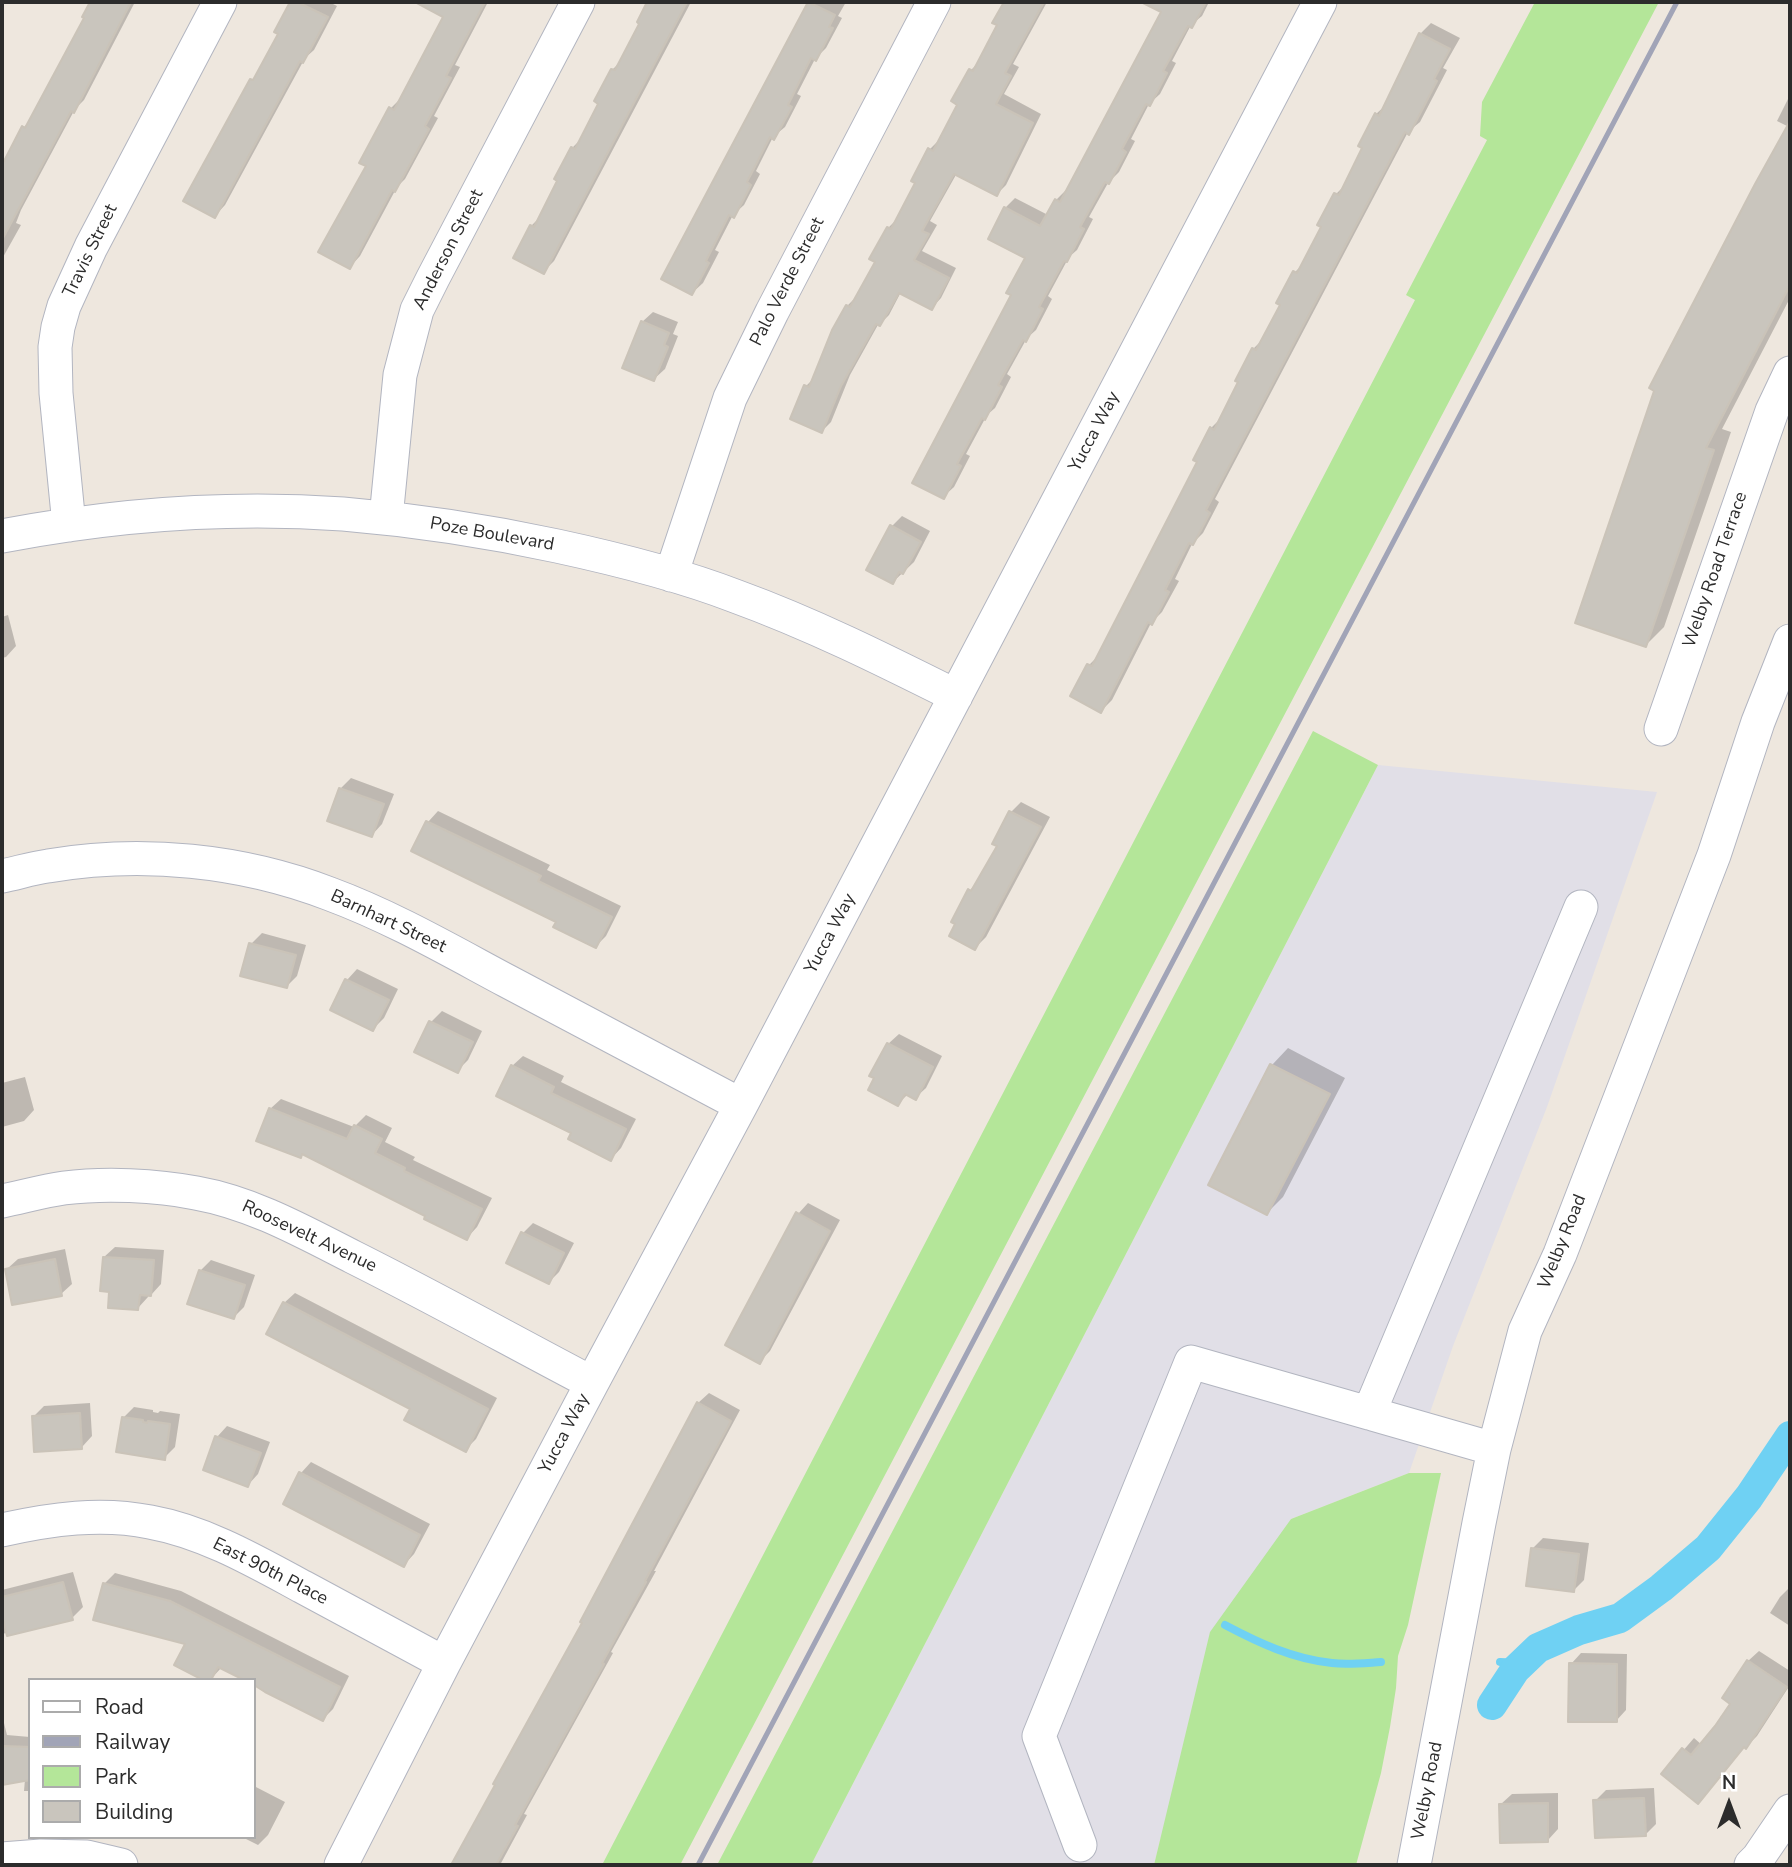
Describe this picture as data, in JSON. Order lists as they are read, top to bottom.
{
  "streets": {
    "street": [
      "Anderson Street",
      "Travis Street",
      "Palo Verde Street",
      "Yucca Way",
      "Poze Boulevard",
      "Welby Road Terrace",
      "Barnhart Street",
      "Roosevelt Avenue",
      "Welby Road",
      "East 90th Place"
    ]
  },
  "crossings": [
    ["Anderson Street", "Poze Boulevard"],
    ["Travis Street", "Poze Boulevard"],
    ["Palo Verde Street", "Poze Boulevard"],
    ["Yucca Way", "Poze Boulevard"],
    ["Yucca Way", "Barnhart Street"],
    ["Yucca Way", "Roosevelt Avenue"],
    ["Yucca Way", "East 90th Place"]
  ],
  "legend": [
    "Road",
    "Railway",
    "Park",
    "Building"
  ],
  "north": "top"
}
